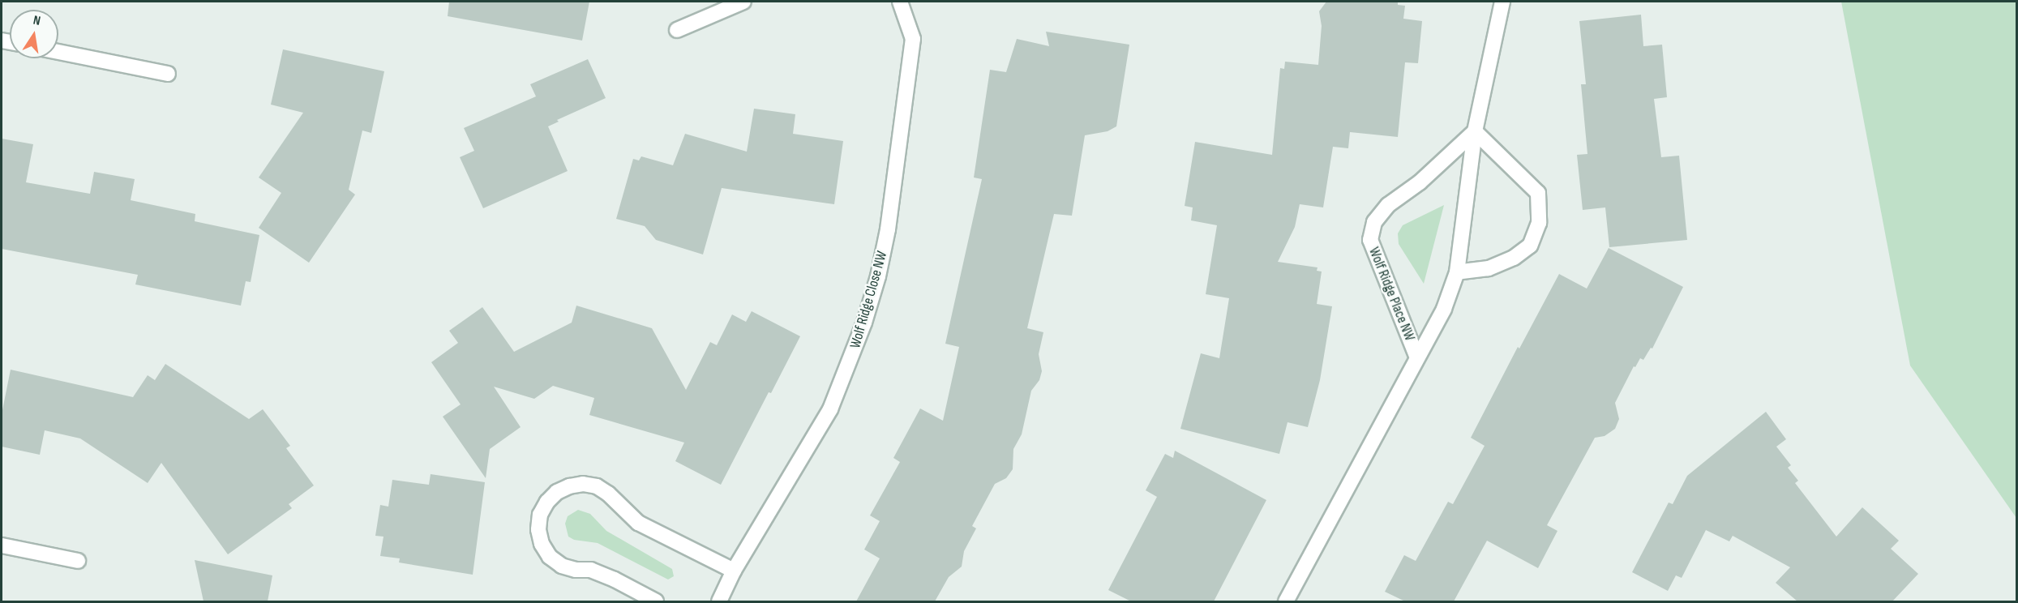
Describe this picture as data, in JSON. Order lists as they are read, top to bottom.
{
  "streets": {
    "street": ["Wolf Ridge Place NW", "Wolf Ridge Close NW"]
  },
  "north": "top"
}
